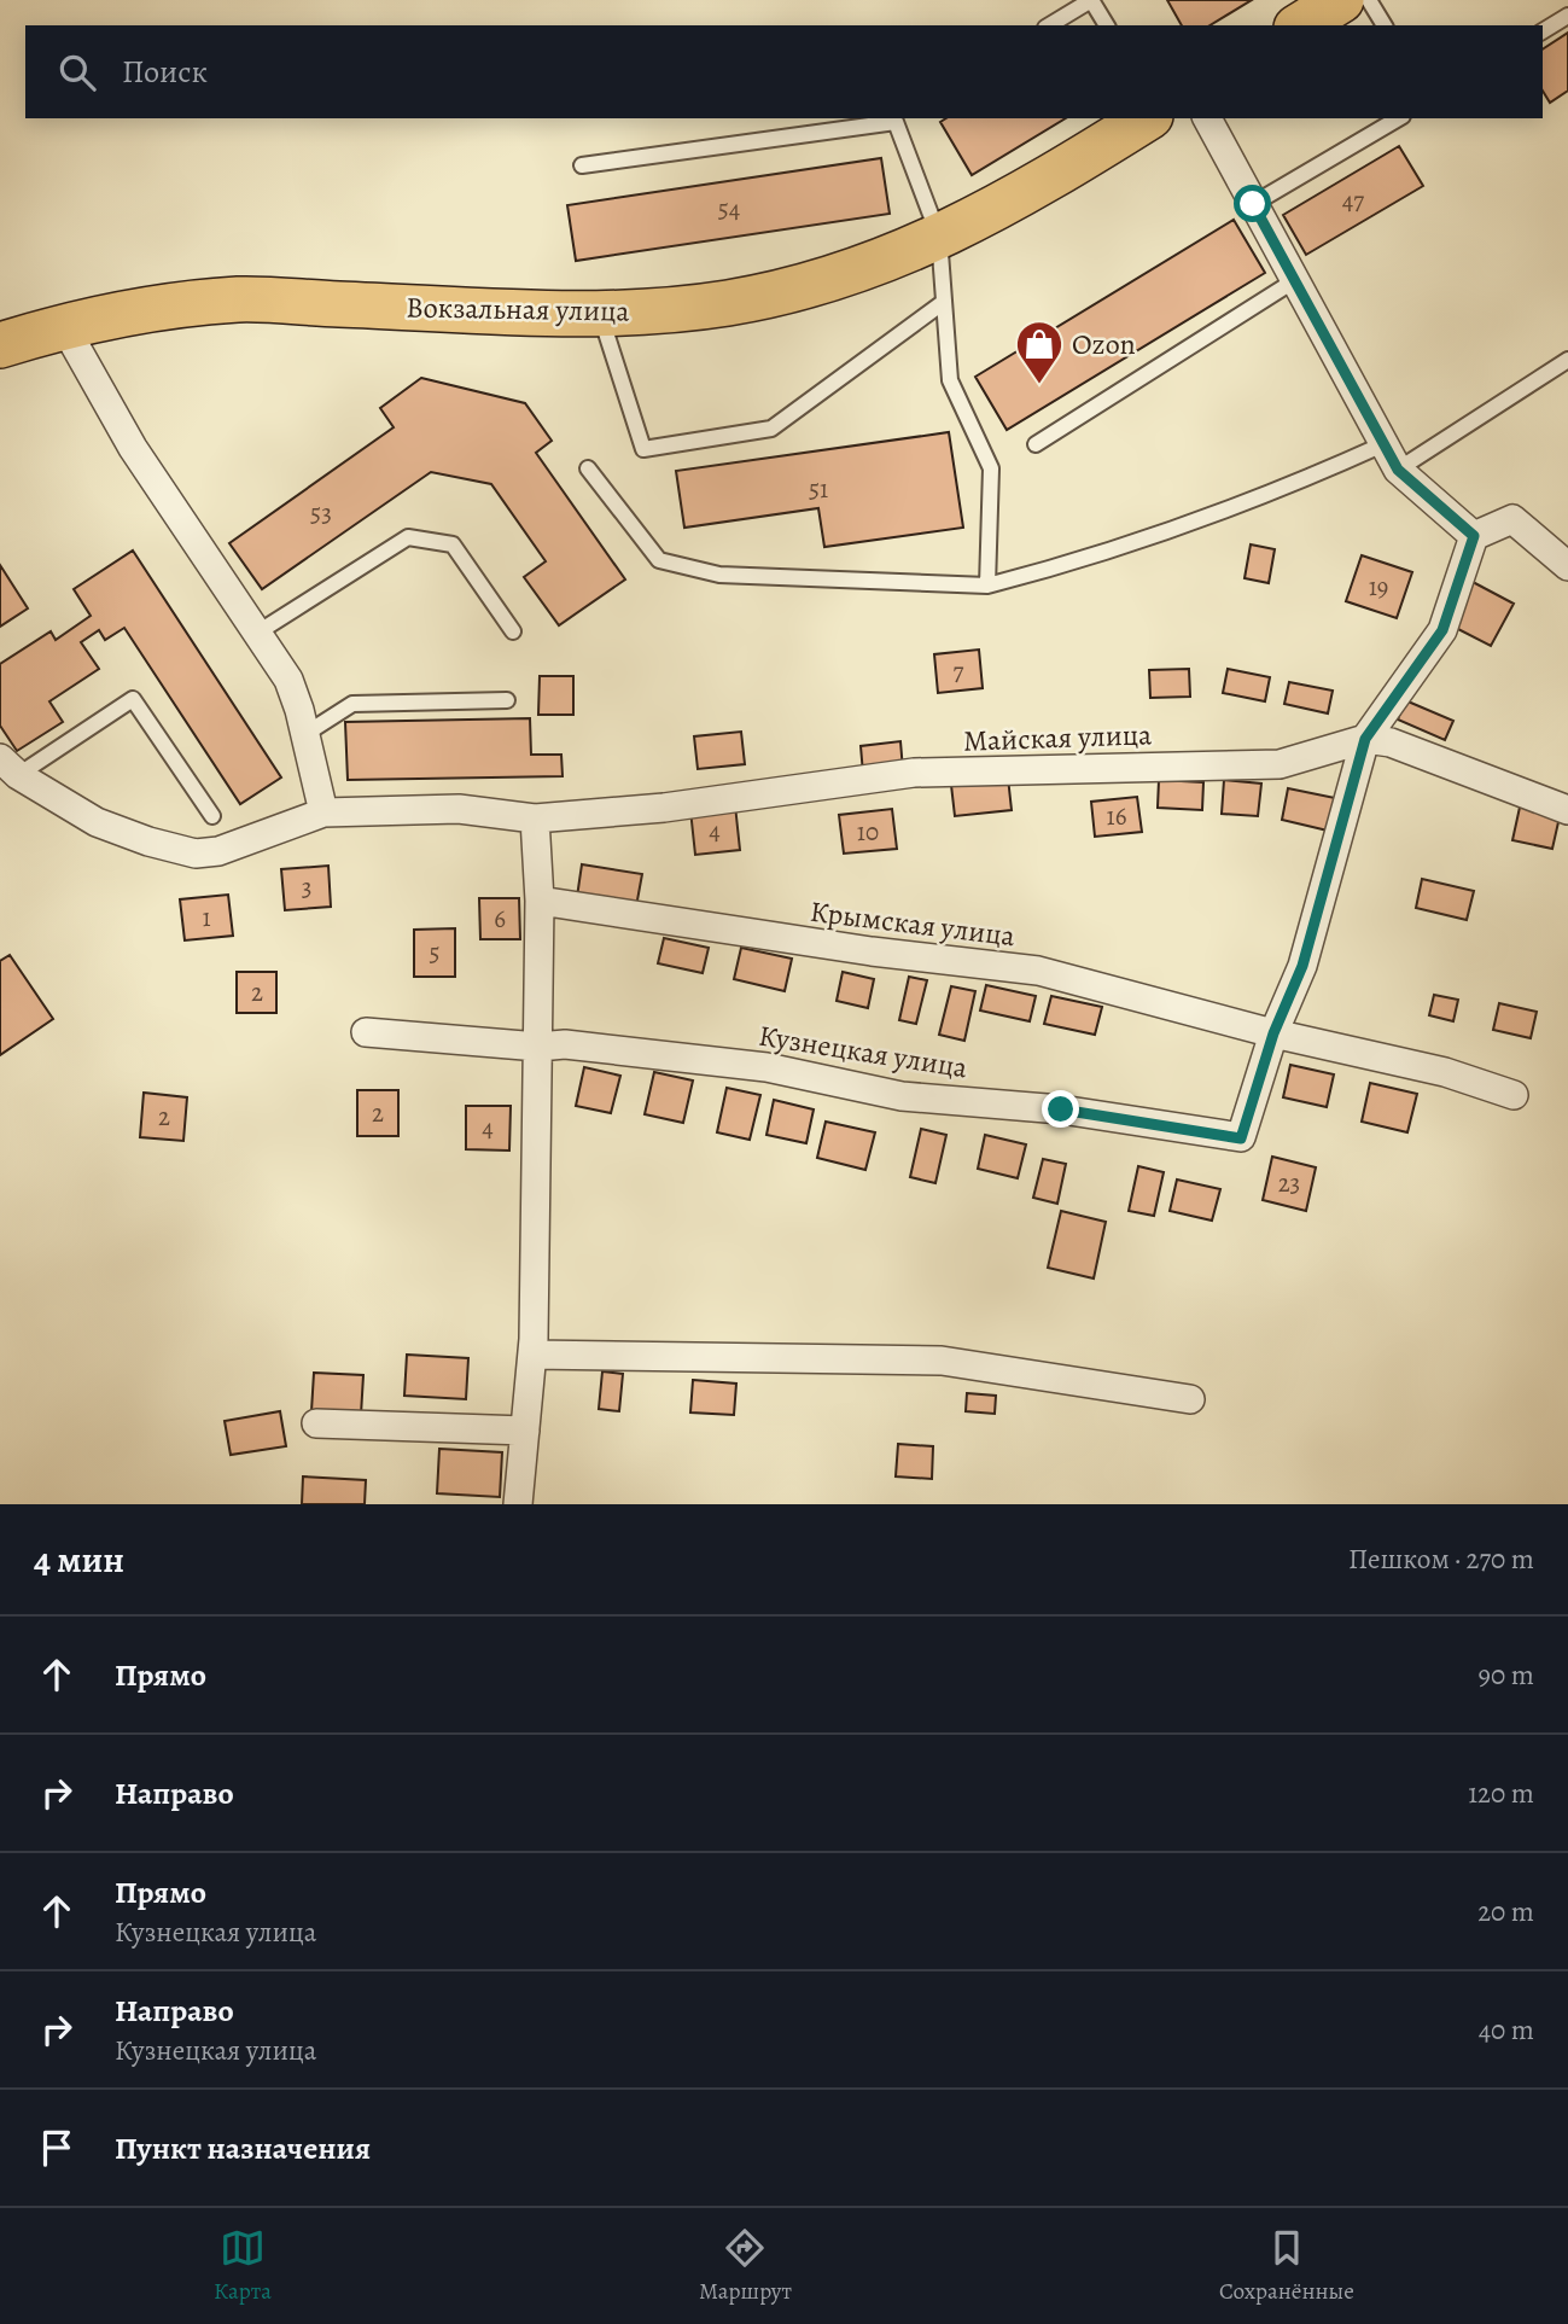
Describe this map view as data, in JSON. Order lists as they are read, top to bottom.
{
  "streets": {
    "main road": ["Вокзальная улица"],
    "street": ["Майская улица", "Крымская улица", "Кузнецкая улица"]
  },
  "crossings": [
    ["Крымская улица", "Кузнецкая улица"]
  ],
  "places": {
    "shop": ["Ozon"]
  },
  "house_numbers": [
    "47",
    "54",
    "51",
    "53",
    "19",
    "7",
    "16",
    "4",
    "10",
    "3",
    "1",
    "6",
    "5",
    "2",
    "2",
    "2",
    "4",
    "23"
  ],
  "page": {
    "search": "Поиск",
    "heading": ["4 мин", "Пешком · 270 m"],
    "list": [
      ["Прямо", "90 m"],
      ["Направо", "120 m"],
      ["Прямо", "Кузнецкая улица", "20 m"],
      ["Направо", "Кузнецкая улица", "40 m"],
      "Пункт назначения"
    ],
    "nav": ["Карта", "Маршрут", "Сохранённые"]
  }
}
